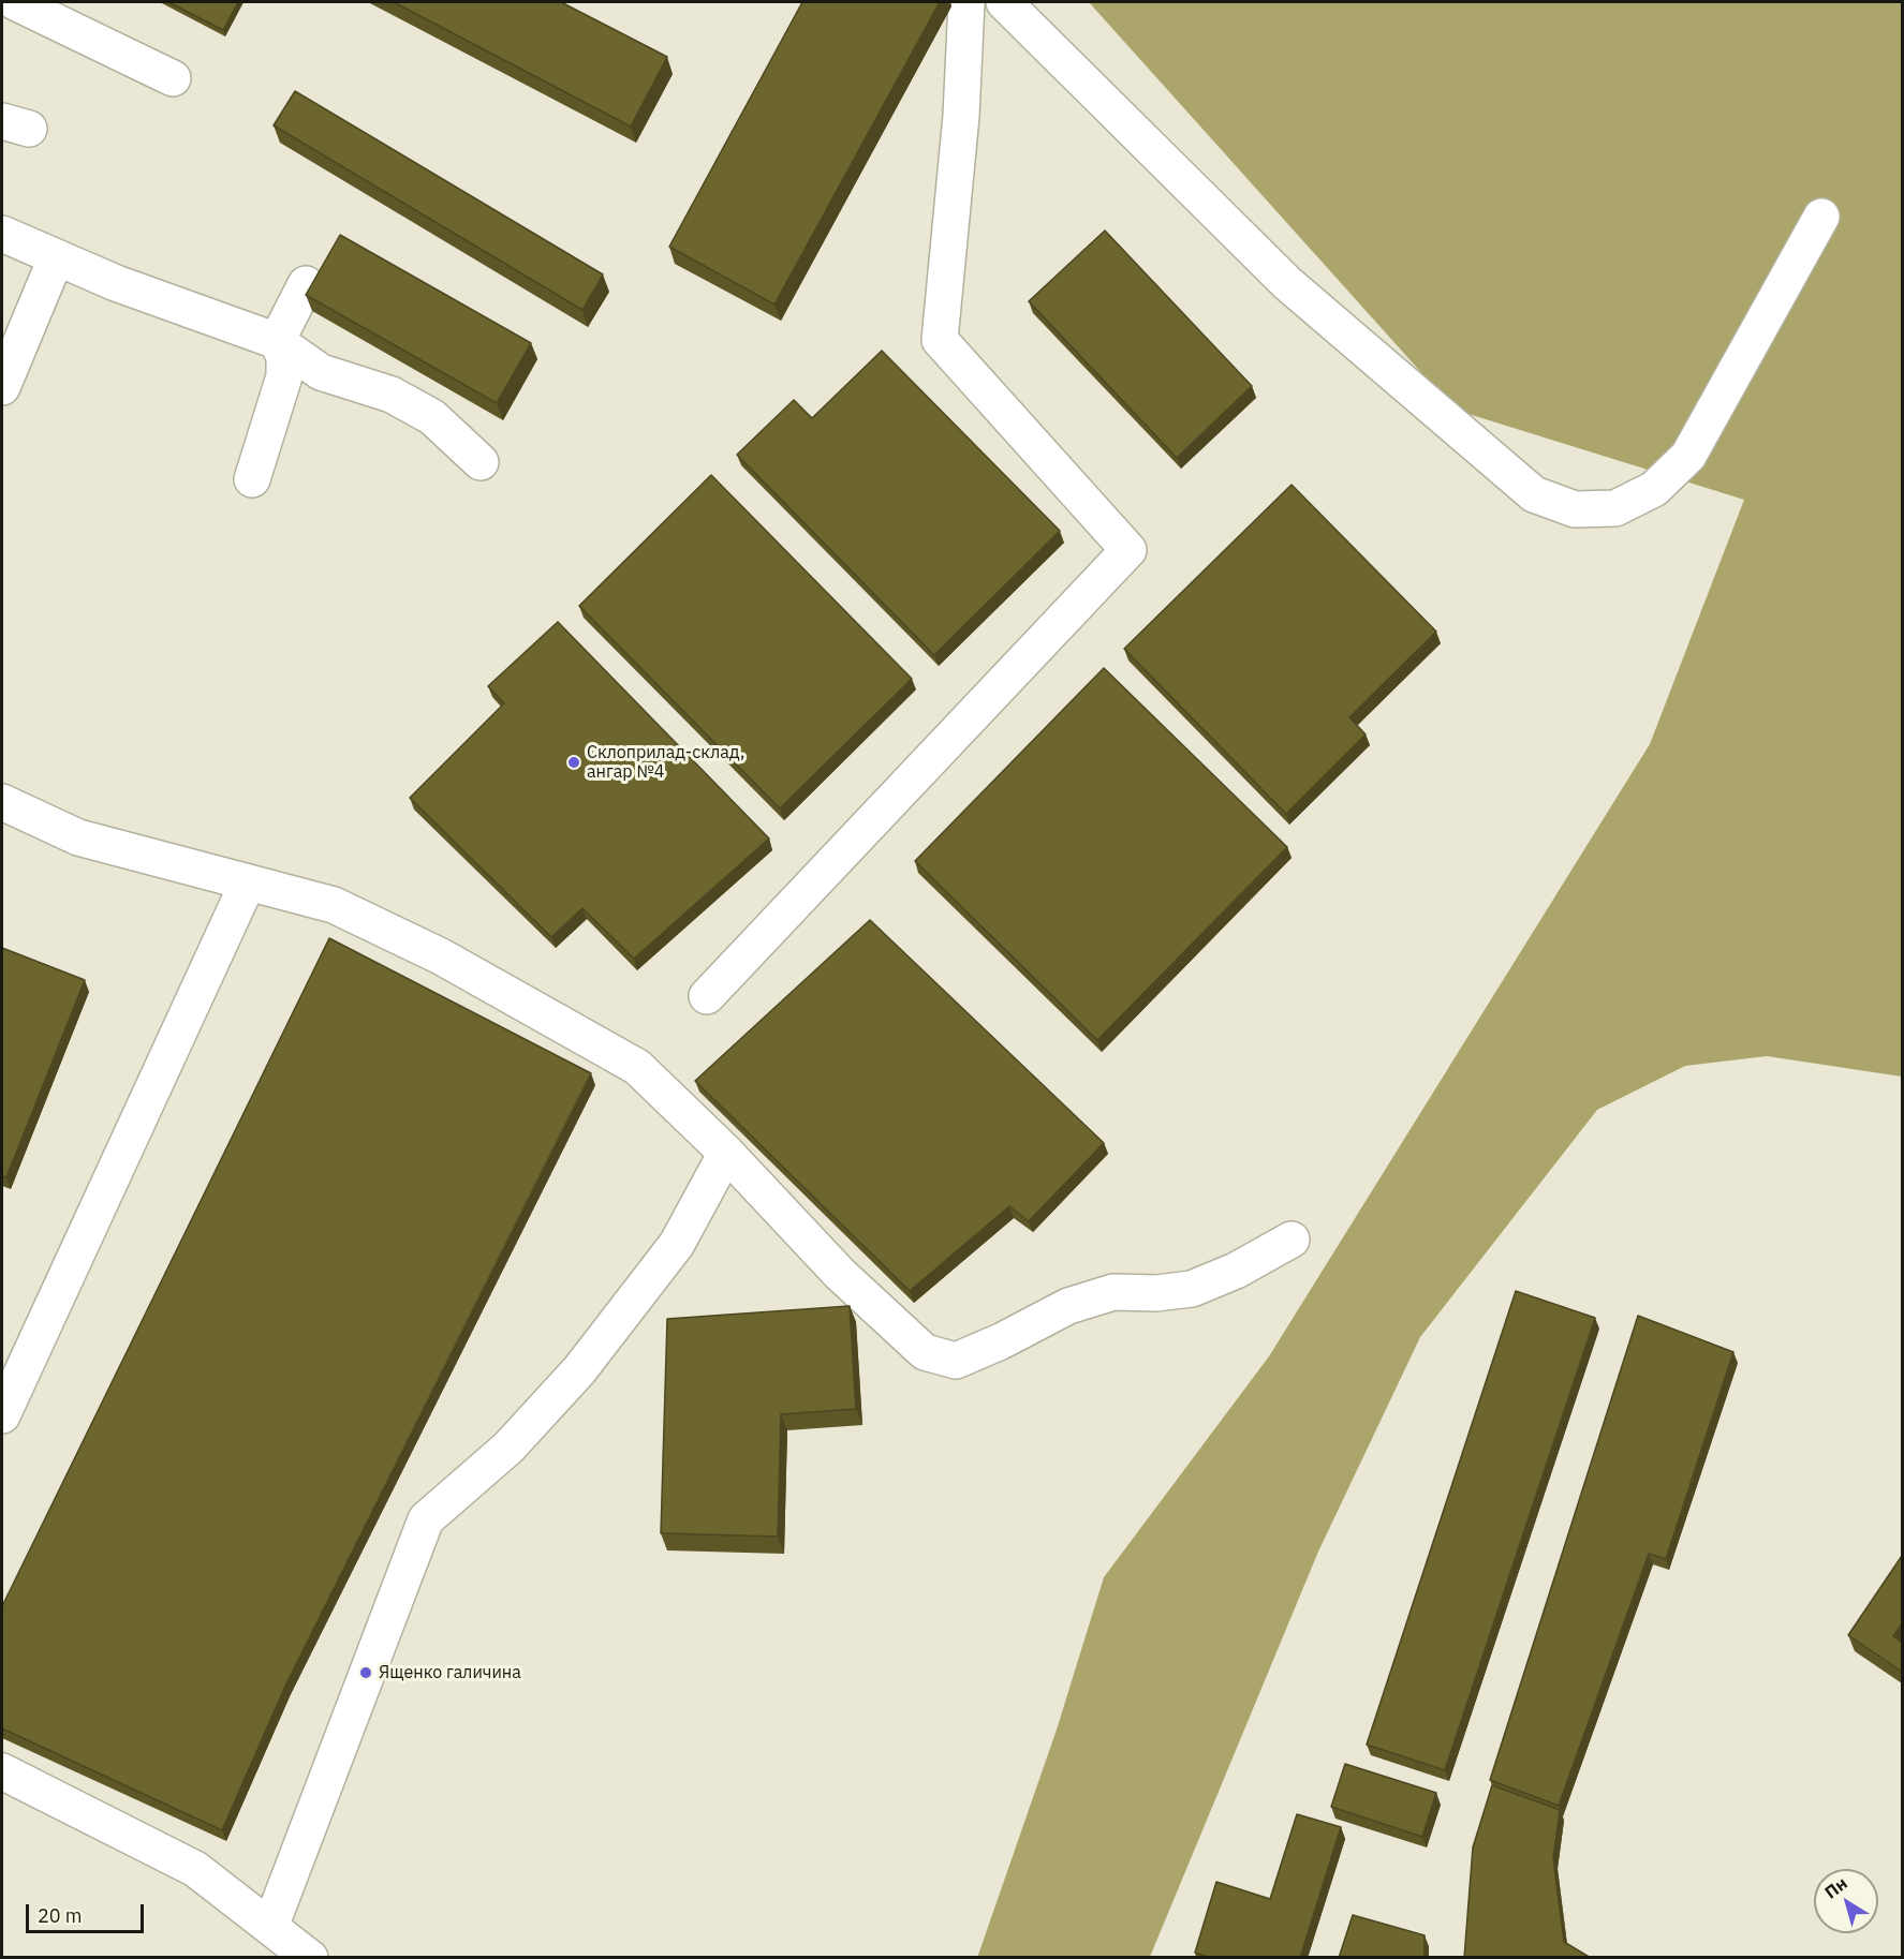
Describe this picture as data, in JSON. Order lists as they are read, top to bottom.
{
  "places": ["Склоприлад-склад, ангар №4", "Ященко галичина"],
  "scale_bar": "20 m",
  "north": "top left"
}
